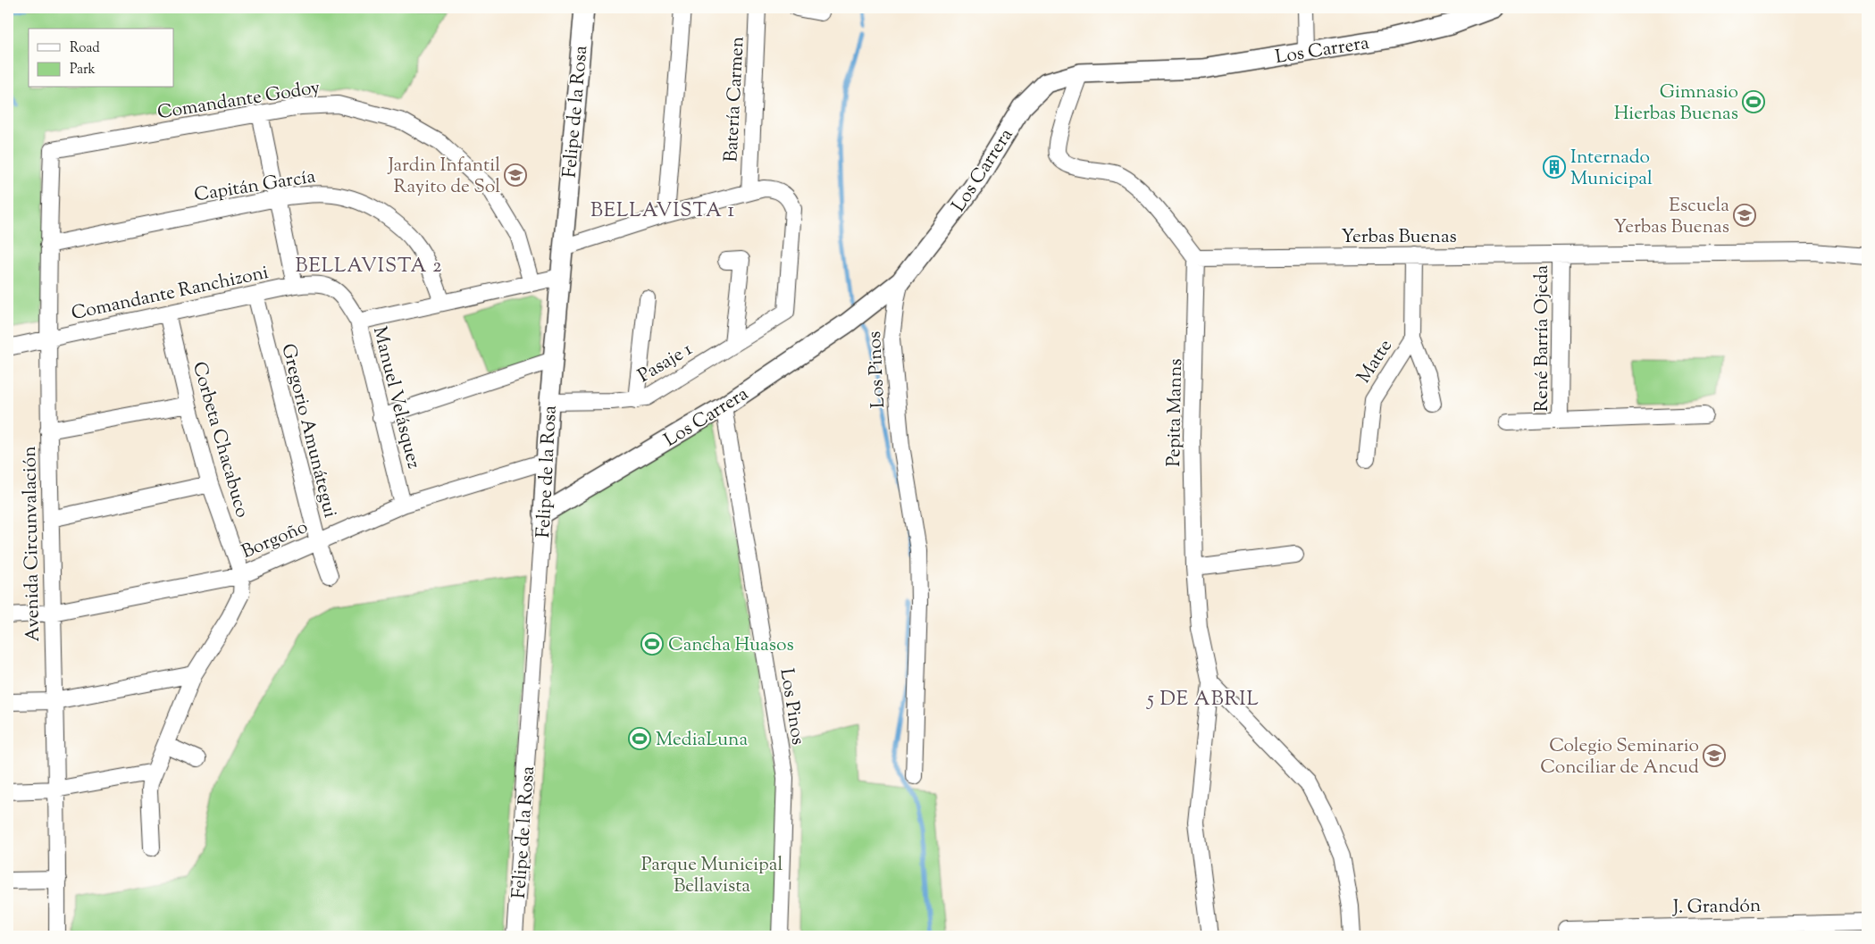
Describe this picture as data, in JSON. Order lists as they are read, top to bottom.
{
  "streets": {
    "street": [
      "Los Carrera",
      "Comandante Godoy",
      "Batería Carmen",
      "Felipe de la Rosa",
      "Capitán García",
      "Yerbas Buenas",
      "Comandante Ranchizoni",
      "René Barría Ojeda",
      "Matte",
      "Pasaje 1",
      "Los Pinos",
      "Manuel Velásquez",
      "Pepita Manns",
      "Gregorio Amunátegui",
      "Corbeta Chacabuco",
      "Borgoño",
      "Avenida Circunvalación",
      "J. Grandón"
    ]
  },
  "crossings": [
    ["Los Carrera", "Felipe de la Rosa"],
    ["Los Carrera", "Los Pinos"],
    ["Comandante Godoy", "Avenida Circunvalación"],
    ["Batería Carmen", "Pasaje 1"],
    ["Felipe de la Rosa", "Pasaje 1"],
    ["Felipe de la Rosa", "Borgoño"],
    ["Capitán García", "Avenida Circunvalación"],
    ["Yerbas Buenas", "René Barría Ojeda"],
    ["Yerbas Buenas", "Matte"],
    ["Yerbas Buenas", "Pepita Manns"],
    ["Comandante Ranchizoni", "Manuel Velásquez"],
    ["Comandante Ranchizoni", "Gregorio Amunátegui"],
    ["Comandante Ranchizoni", "Corbeta Chacabuco"],
    ["Comandante Ranchizoni", "Avenida Circunvalación"],
    ["Manuel Velásquez", "Borgoño"],
    ["Gregorio Amunátegui", "Borgoño"],
    ["Corbeta Chacabuco", "Borgoño"],
    ["Borgoño", "Avenida Circunvalación"]
  ],
  "districts": ["BELLAVISTA 1", "BELLAVISTA 2", "5 DE ABRIL"],
  "parks": ["Parque Municipal Bellavista"],
  "places": {
    "sports": ["Gimnasio Hierbas Buenas", "Cancha Huasos", "MediaLuna"],
    "building": ["Internado Municipal"],
    "school or university": ["Jardin Infantil Rayito de Sol", "Escuela Yerbas Buenas", "Colegio Seminario Conciliar de Ancud"]
  },
  "legend": ["Road", "Park"]
}
